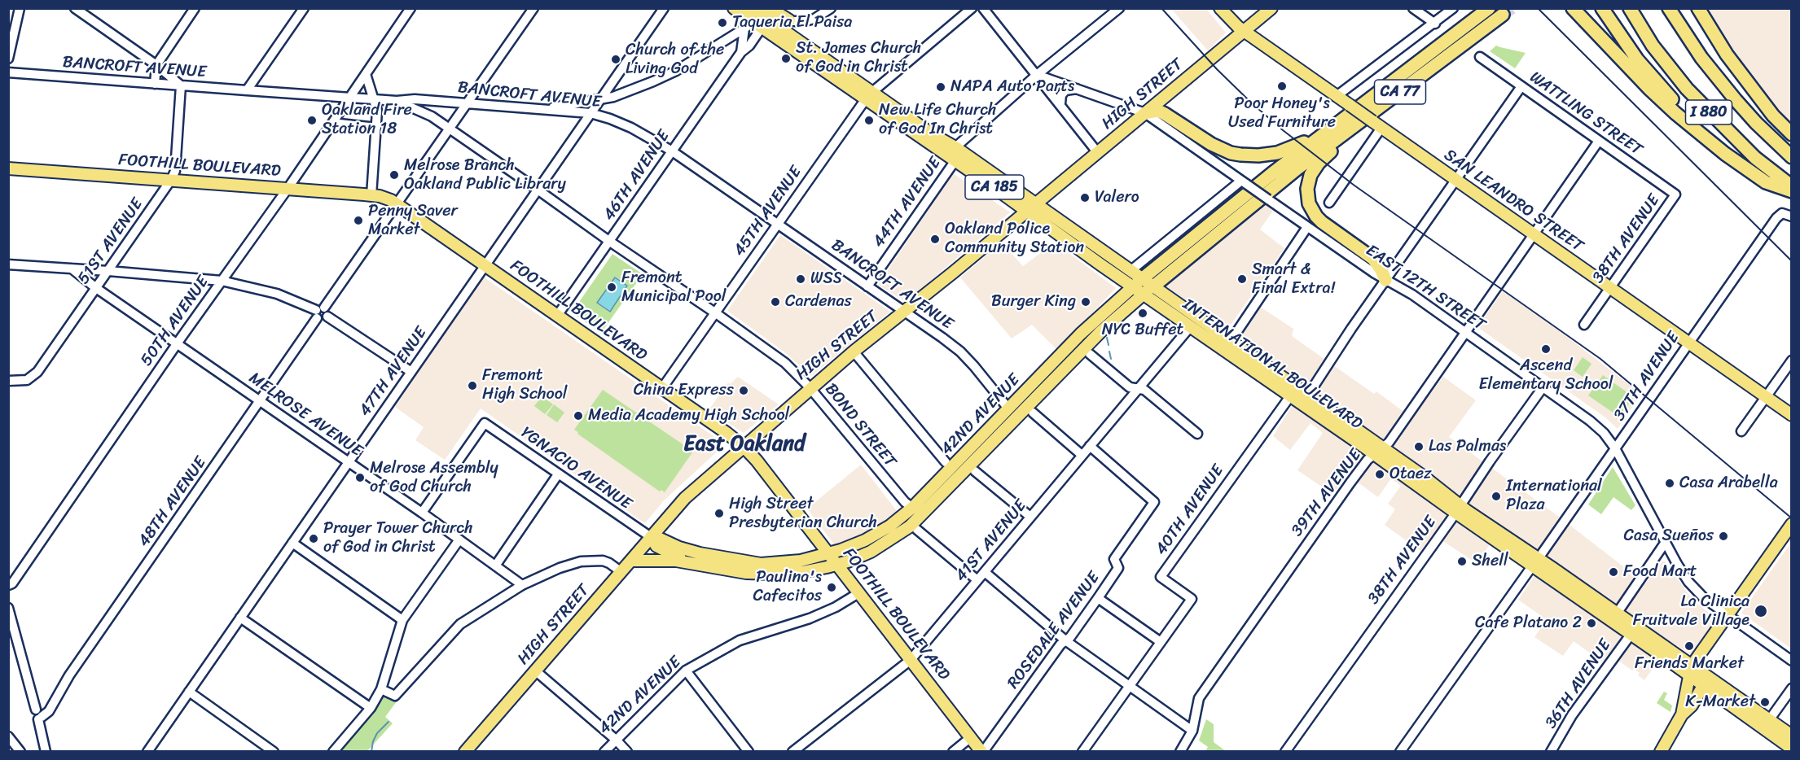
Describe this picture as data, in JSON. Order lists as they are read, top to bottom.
{
  "streets": {
    "highway": ["CA 77", "I 880"],
    "main road": [
      "HIGH STREET",
      "FOOTHILL BOULEVARD",
      "CA 185",
      "SAN LEANDRO STREET",
      "INTERNATIONAL BOULEVARD",
      "42ND AVENUE"
    ],
    "street": [
      "BANCROFT AVENUE",
      "WATTLING STREET",
      "46TH AVENUE",
      "44TH AVENUE",
      "45TH AVENUE",
      "38TH AVENUE",
      "51ST AVENUE",
      "EAST 12TH STREET",
      "50TH AVENUE",
      "47TH AVENUE",
      "37TH AVENUE",
      "MELROSE AVENUE",
      "BOND STREET",
      "YGNACIO AVENUE",
      "39TH AVENUE",
      "48TH AVENUE",
      "40TH AVENUE",
      "41ST AVENUE",
      "ROSEDALE AVENUE",
      "36TH AVENUE"
    ]
  },
  "crossings": [
    ["BANCROFT AVENUE", "HIGH STREET"],
    ["BANCROFT AVENUE", "46TH AVENUE"],
    ["BANCROFT AVENUE", "44TH AVENUE"],
    ["BANCROFT AVENUE", "45TH AVENUE"],
    ["BANCROFT AVENUE", "51ST AVENUE"],
    ["BANCROFT AVENUE", "50TH AVENUE"],
    ["BANCROFT AVENUE", "47TH AVENUE"],
    ["BANCROFT AVENUE", "42ND AVENUE"],
    ["BANCROFT AVENUE", "BOND STREET"],
    ["BANCROFT AVENUE", "48TH AVENUE"],
    ["CA 77", "INTERNATIONAL BOULEVARD"],
    ["CA 77", "42ND AVENUE"],
    ["HIGH STREET", "FOOTHILL BOULEVARD"],
    ["HIGH STREET", "SAN LEANDRO STREET"],
    ["HIGH STREET", "EAST 12TH STREET"],
    ["HIGH STREET", "INTERNATIONAL BOULEVARD"],
    ["HIGH STREET", "42ND AVENUE"],
    ["HIGH STREET", "BOND STREET"],
    ["HIGH STREET", "YGNACIO AVENUE"],
    ["WATTLING STREET", "38TH AVENUE"],
    ["WATTLING STREET", "39TH AVENUE"],
    ["FOOTHILL BOULEVARD", "46TH AVENUE"],
    ["FOOTHILL BOULEVARD", "45TH AVENUE"],
    ["FOOTHILL BOULEVARD", "51ST AVENUE"],
    ["FOOTHILL BOULEVARD", "50TH AVENUE"],
    ["FOOTHILL BOULEVARD", "47TH AVENUE"],
    ["FOOTHILL BOULEVARD", "42ND AVENUE"],
    ["FOOTHILL BOULEVARD", "48TH AVENUE"],
    ["FOOTHILL BOULEVARD", "41ST AVENUE"],
    ["FOOTHILL BOULEVARD", "ROSEDALE AVENUE"],
    ["46TH AVENUE", "INTERNATIONAL BOULEVARD"],
    ["46TH AVENUE", "BOND STREET"],
    ["SAN LEANDRO STREET", "38TH AVENUE"],
    ["SAN LEANDRO STREET", "37TH AVENUE"],
    ["SAN LEANDRO STREET", "39TH AVENUE"],
    ["44TH AVENUE", "EAST 12TH STREET"],
    ["44TH AVENUE", "INTERNATIONAL BOULEVARD"],
    ["45TH AVENUE", "INTERNATIONAL BOULEVARD"],
    ["45TH AVENUE", "BOND STREET"],
    ["38TH AVENUE", "EAST 12TH STREET"],
    ["38TH AVENUE", "INTERNATIONAL BOULEVARD"],
    ["51ST AVENUE", "MELROSE AVENUE"],
    ["EAST 12TH STREET", "37TH AVENUE"],
    ["EAST 12TH STREET", "39TH AVENUE"],
    ["50TH AVENUE", "MELROSE AVENUE"],
    ["INTERNATIONAL BOULEVARD", "37TH AVENUE"],
    ["INTERNATIONAL BOULEVARD", "42ND AVENUE"],
    ["INTERNATIONAL BOULEVARD", "39TH AVENUE"],
    ["INTERNATIONAL BOULEVARD", "40TH AVENUE"],
    ["INTERNATIONAL BOULEVARD", "41ST AVENUE"],
    ["INTERNATIONAL BOULEVARD", "36TH AVENUE"],
    ["47TH AVENUE", "MELROSE AVENUE"],
    ["47TH AVENUE", "BOND STREET"],
    ["MELROSE AVENUE", "YGNACIO AVENUE"],
    ["MELROSE AVENUE", "48TH AVENUE"],
    ["42ND AVENUE", "BOND STREET"],
    ["42ND AVENUE", "YGNACIO AVENUE"],
    ["BOND STREET", "48TH AVENUE"],
    ["41ST AVENUE", "ROSEDALE AVENUE"]
  ],
  "districts": ["East Oakland"],
  "places": [
    "Taqueria El Paisa",
    "St. James Church of God in Christ",
    "Church of the Living God",
    "Poor Honey's Used Furniture",
    "NAPA Auto Parts",
    "Oakland Fire Station 18",
    "New Life Church of God In Christ",
    "Melrose Branch Oakland Public Library",
    "Valero",
    "Penny Saver Market",
    "Oakland Police Community Station",
    "WSS",
    "Smart & Final Extra!",
    "Fremont Municipal Pool",
    "Cardenas",
    "Burger King",
    "NYC Buffet",
    "Ascend Elementary School",
    "Fremont High School",
    "China Express",
    "Media Academy High School",
    "Las Palmas",
    "Otaez",
    "Melrose Assembly of God Church",
    "Casa Arabella",
    "International Plaza",
    "High Street Presbyterian Church",
    "Casa Sueños",
    "Prayer Tower Church of God in Christ",
    "Shell",
    "Food Mart",
    "Paulina's Cafecitos",
    "La Clinica Fruitvale Village",
    "Cafe Platano 2",
    "Friends Market",
    "K-Market"
  ]
}
